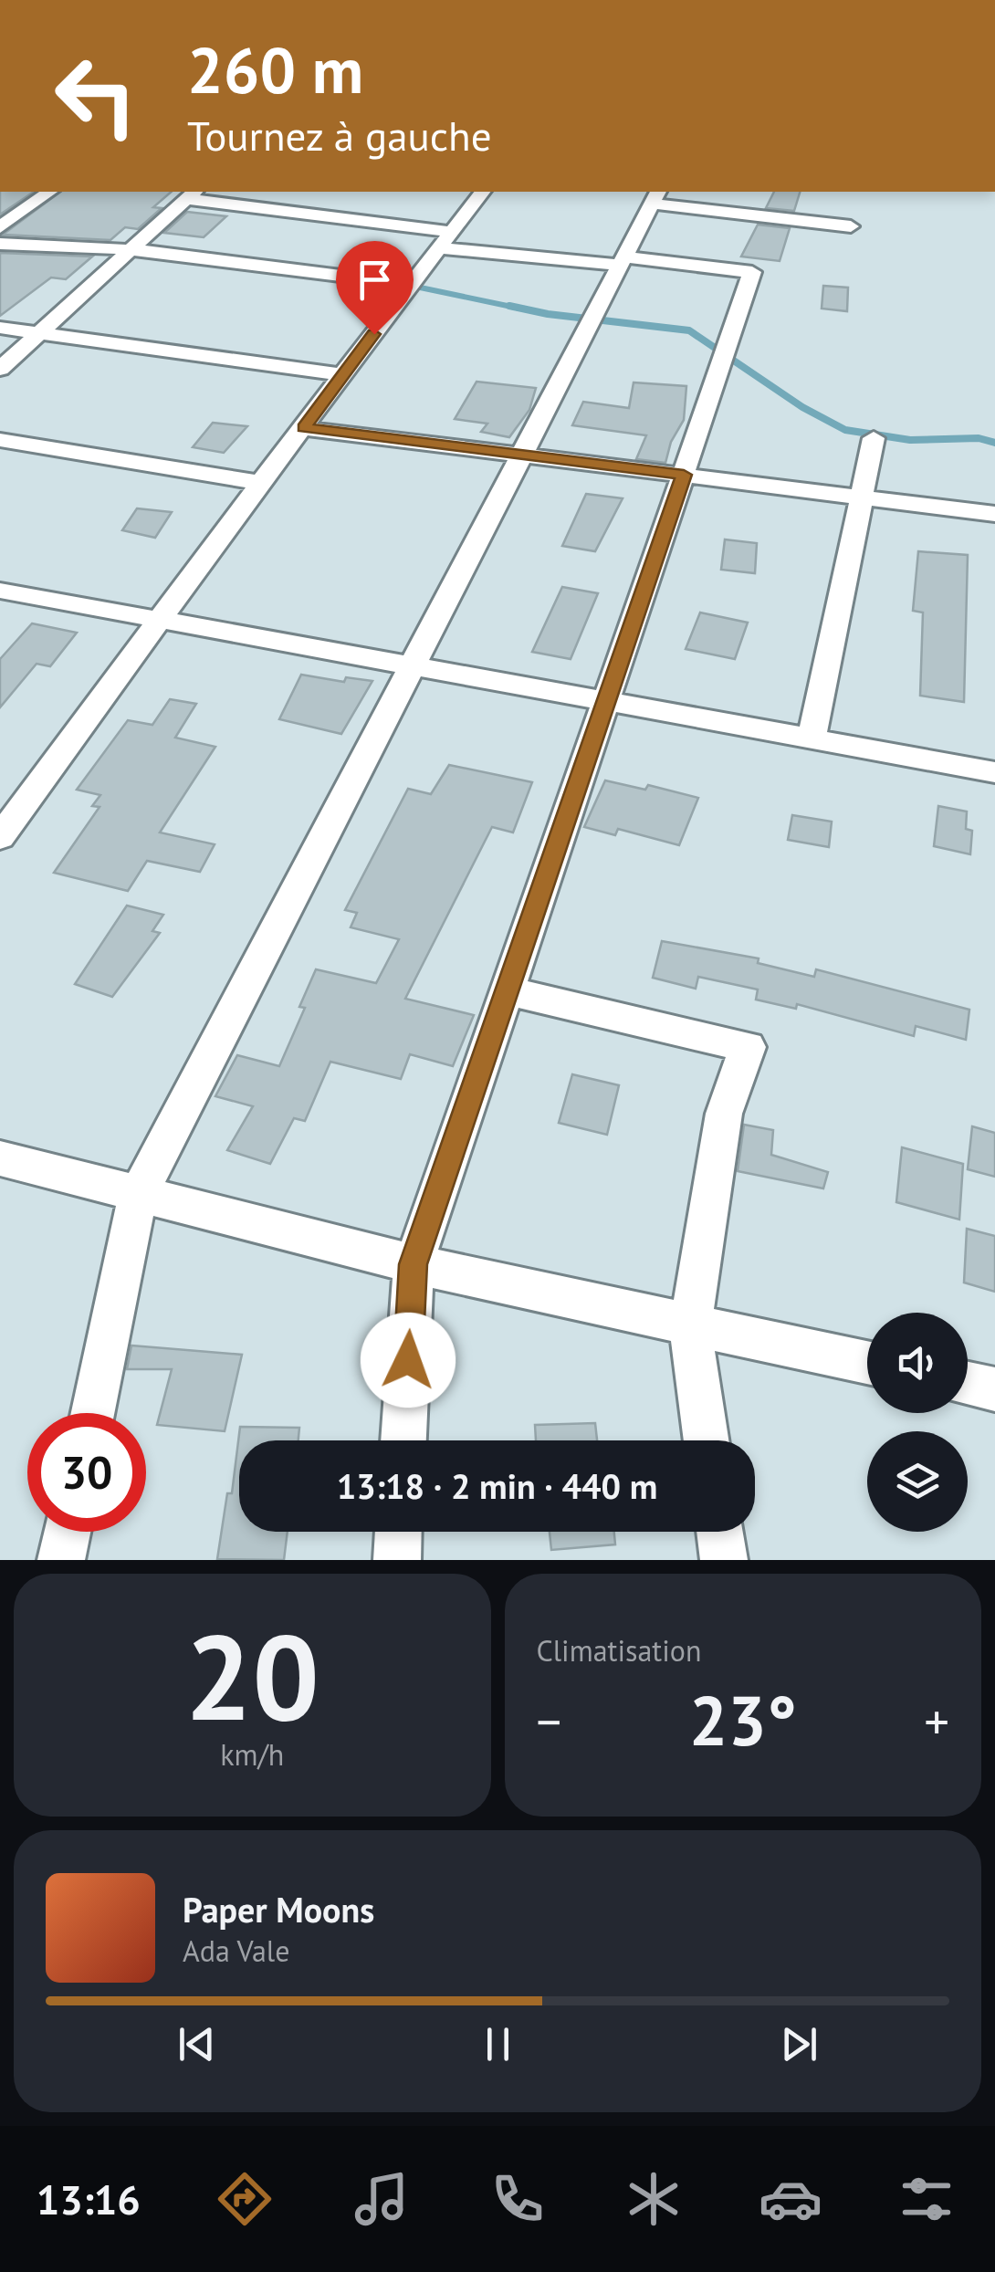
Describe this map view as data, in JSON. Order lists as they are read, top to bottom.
{
  "page": {
    "turn": ["260 m", "Tournez à gauche"],
    "limit": "30",
    "trip": "13:18 · 2 min · 440 m",
    "tile": [
      ["20", "km/h"],
      "Climatisation"
    ],
    "heat": ["−", "23°", "+"],
    "song": ["Paper Moons", "Ada Vale"],
    "tabs": "13:16"
  }
}
